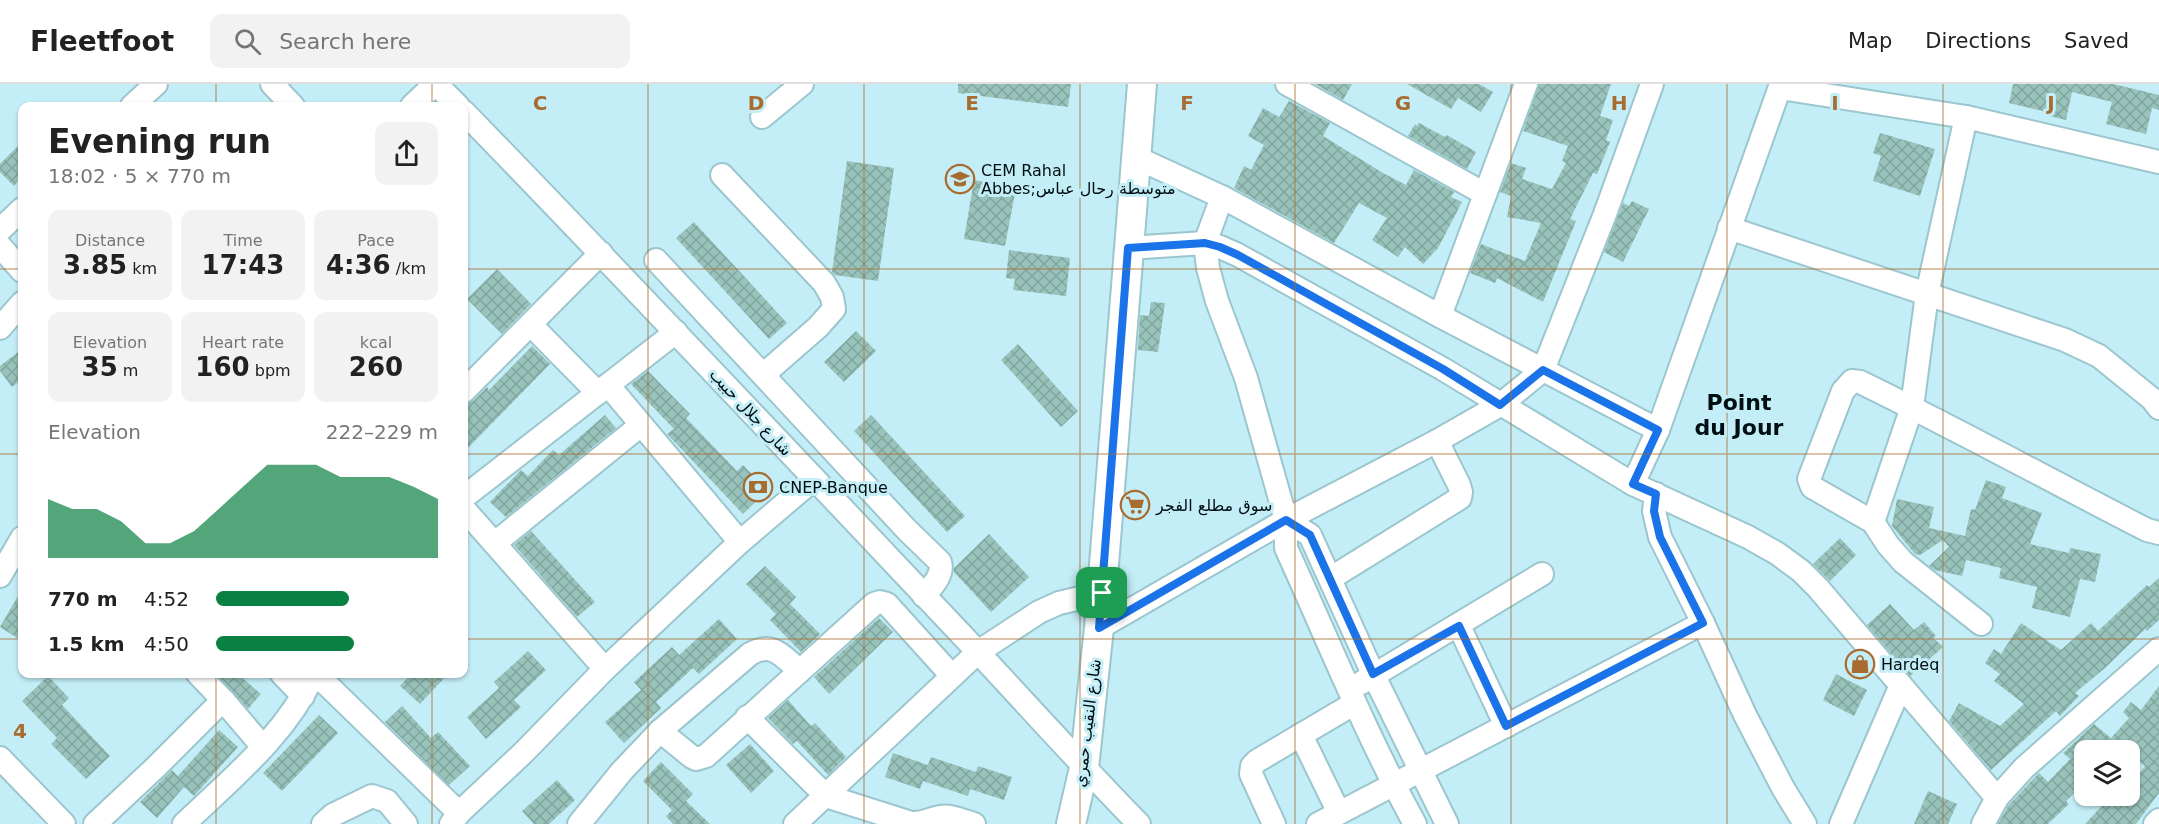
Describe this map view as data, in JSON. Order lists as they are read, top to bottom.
{
  "streets": {
    "main road": ["شارع النقيب حمري"],
    "street": ["شارع جلال حبيب"]
  },
  "crossings": [
    ["شارع جلال حبيب", "شارع النقيب حمري"]
  ],
  "districts": ["Point du Jour"],
  "places": {
    "school or university": ["CEM Rahal Abbes;متوسطة رحال عباس"],
    "bank": ["CNEP-Banque"],
    "supermarket": ["سوق مطلع الفجر"],
    "shop": ["Hardeq"]
  },
  "page": {
    "header": "Fleetfoot",
    "search": "Search here",
    "nav": ["Map", "Directions", "Saved"],
    "heading": ["Evening run", "18:02 · 5 × 770 m"],
    "stats": [
      ["Distance", "3.85 km"],
      ["Time", "17:43"],
      ["Pace", "4:36 /km"],
      ["Elevation", "35 m"],
      ["Heart rate", "160 bpm"],
      ["kcal", "260"]
    ],
    "chart": ["Elevation", "222–229 m"],
    "list": [
      {
        "name": "770 m",
        "note": "4:52"
      },
      {
        "name": "1.5 km",
        "note": "4:50"
      }
    ]
  },
  "grid": {
    "columns": [
      "C",
      "D",
      "E",
      "F",
      "G",
      "H",
      "I",
      "J"
    ],
    "rows": ["4"]
  }
}
